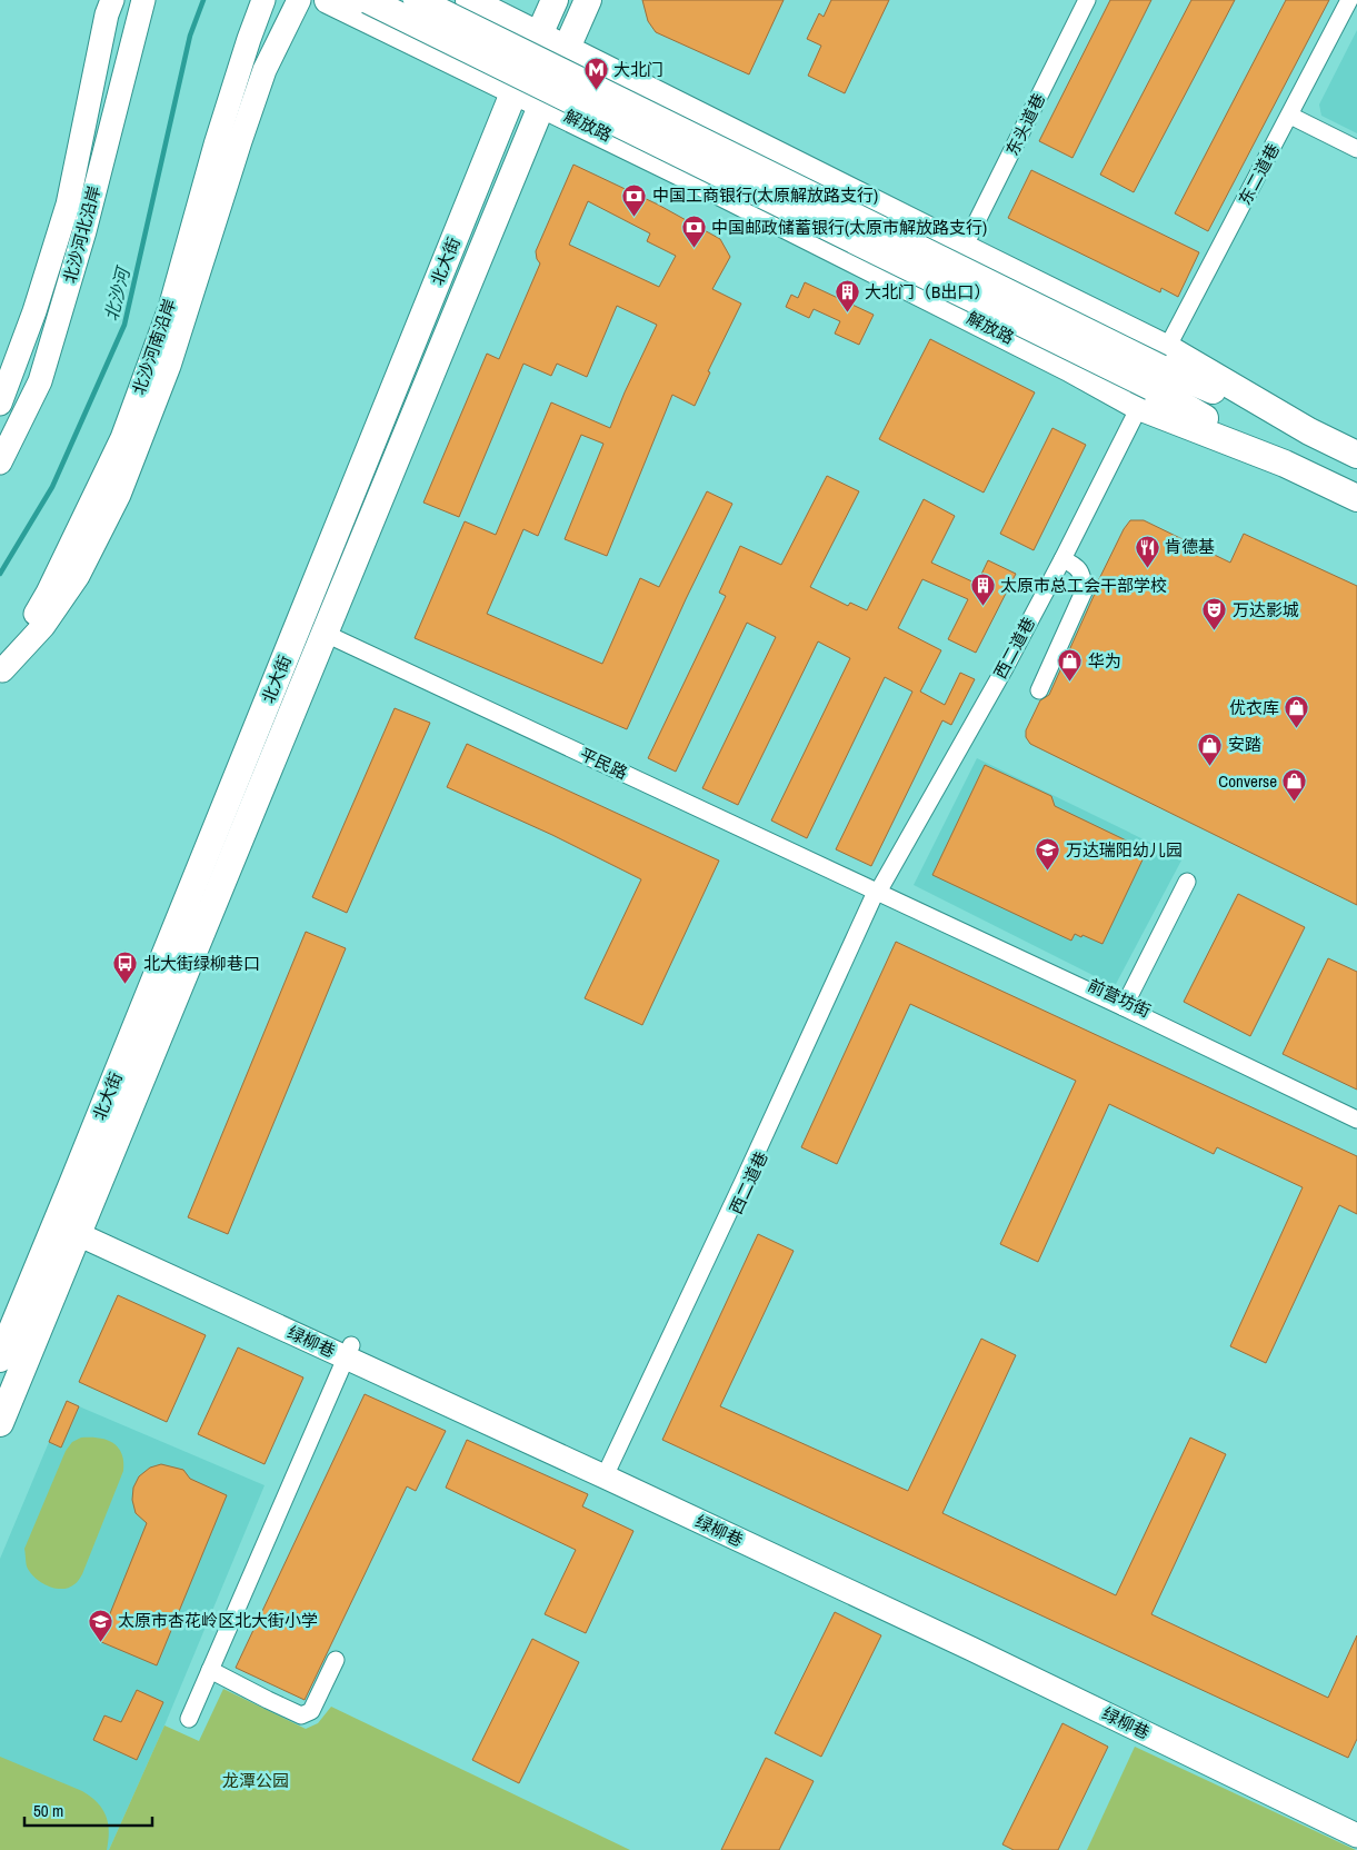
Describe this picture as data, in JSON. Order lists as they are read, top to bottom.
{
  "streets": {
    "main road": ["解放路", "北大街"],
    "street": [
      "东头道巷",
      "东二道巷",
      "北沙河北沿岸",
      "北沙河南沿岸",
      "西二道巷",
      "平民路",
      "前营坊街",
      "绿柳巷"
    ]
  },
  "crossings": [
    ["解放路", "东二道巷"],
    ["解放路", "北大街"],
    ["解放路", "西二道巷"],
    ["东二道巷", "西二道巷"],
    ["西二道巷", "平民路"],
    ["西二道巷", "前营坊街"],
    ["西二道巷", "绿柳巷"],
    ["平民路", "前营坊街"]
  ],
  "water": ["北沙河"],
  "parks": ["龙潭公园"],
  "places": {
    "metro station": ["大北门"],
    "bank": ["中国工商银行(太原解放路支行)", "中国邮政储蓄银行(太原市解放路支行)"],
    "building": ["大北门（B出口）", "太原市总工会干部学校"],
    "restaurant": ["肯德基"],
    "theatre": ["万达影城"],
    "shop": [
      "华为",
      "优衣库",
      "安踏",
      "Converse"
    ],
    "school or university": ["万达瑞阳幼儿园", "太原市杏花岭区北大街小学"],
    "bus stop": ["北大街绿柳巷口"]
  },
  "scale_bar": "50 m"
}
